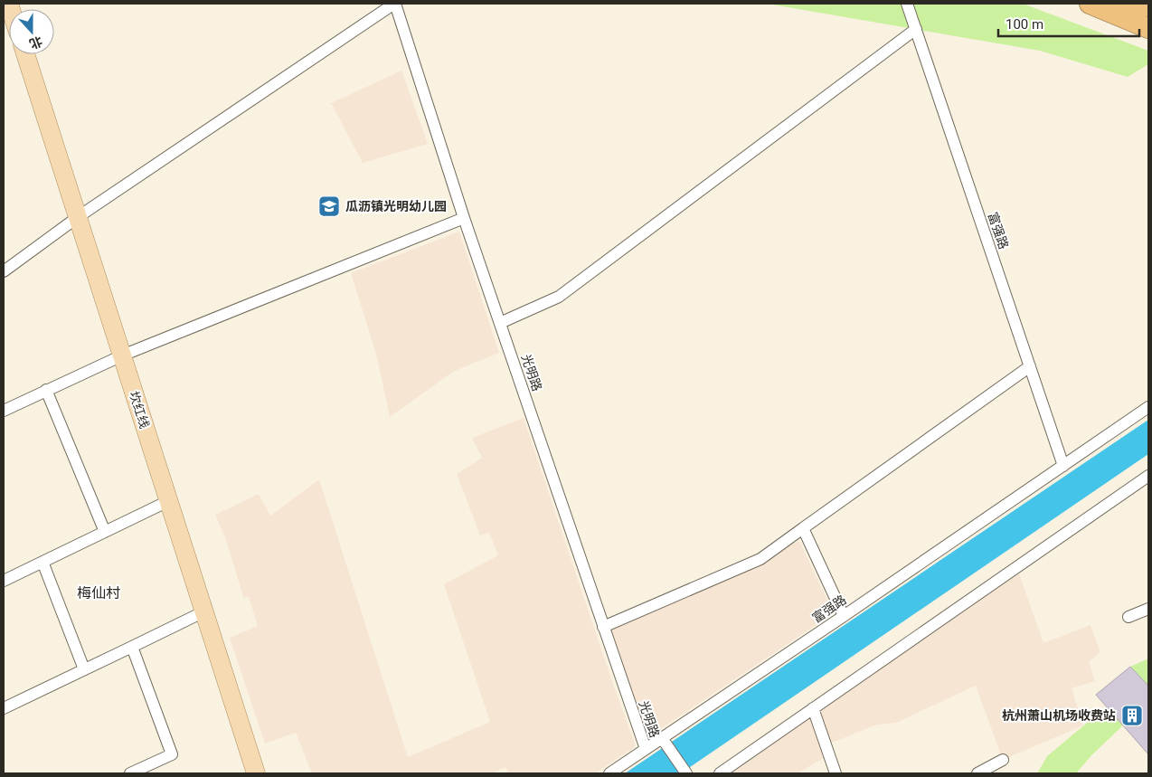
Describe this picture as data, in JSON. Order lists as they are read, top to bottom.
{
  "streets": {
    "main road": ["坎红线"],
    "street": ["富强路", "光明路"]
  },
  "crossings": [
    ["富强路", "光明路"]
  ],
  "districts": ["梅仙村"],
  "places": {
    "school or university": ["瓜沥镇光明幼儿园"],
    "building": ["杭州萧山机场收费站"]
  },
  "scale_bar": "100 m",
  "north": "bottom"
}
